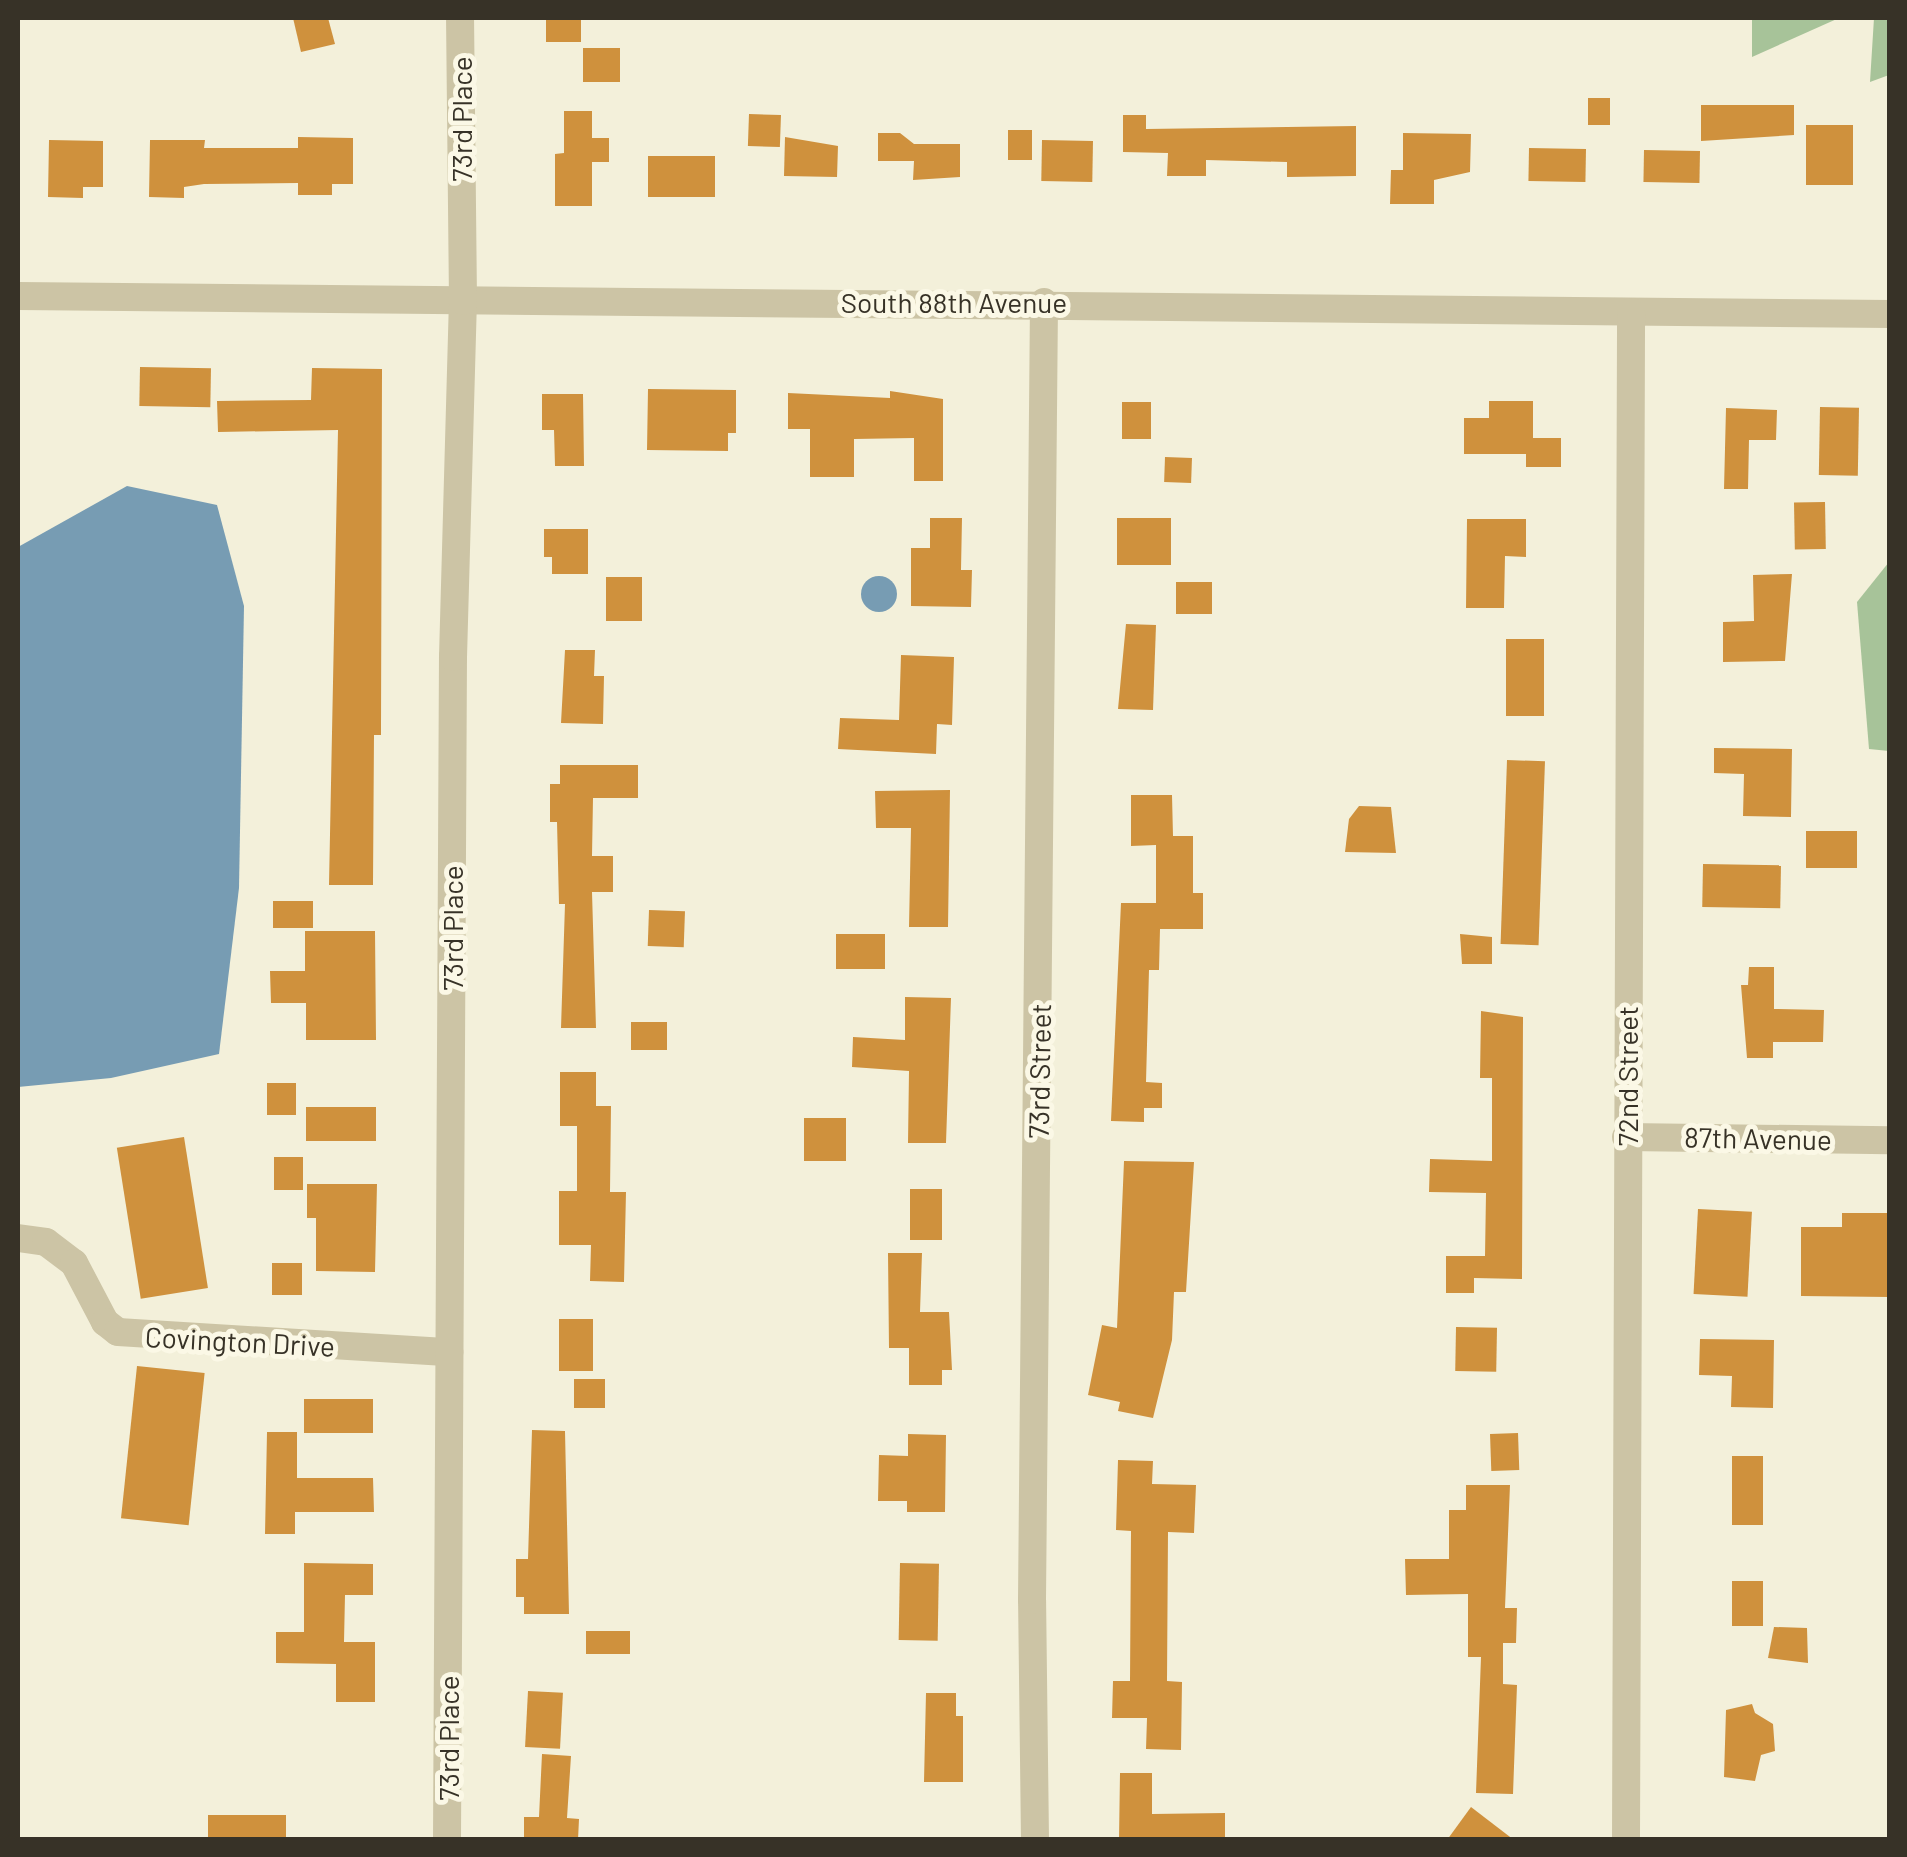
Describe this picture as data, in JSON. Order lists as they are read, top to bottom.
{
  "streets": {
    "street": [
      "73rd Place",
      "South 88th Avenue",
      "73rd Street",
      "72nd Street",
      "87th Avenue",
      "Covington Drive"
    ]
  },
  "crossings": [
    ["73rd Place", "South 88th Avenue"],
    ["73rd Place", "Covington Drive"],
    ["South 88th Avenue", "73rd Street"],
    ["South 88th Avenue", "72nd Street"],
    ["72nd Street", "87th Avenue"]
  ]
}
